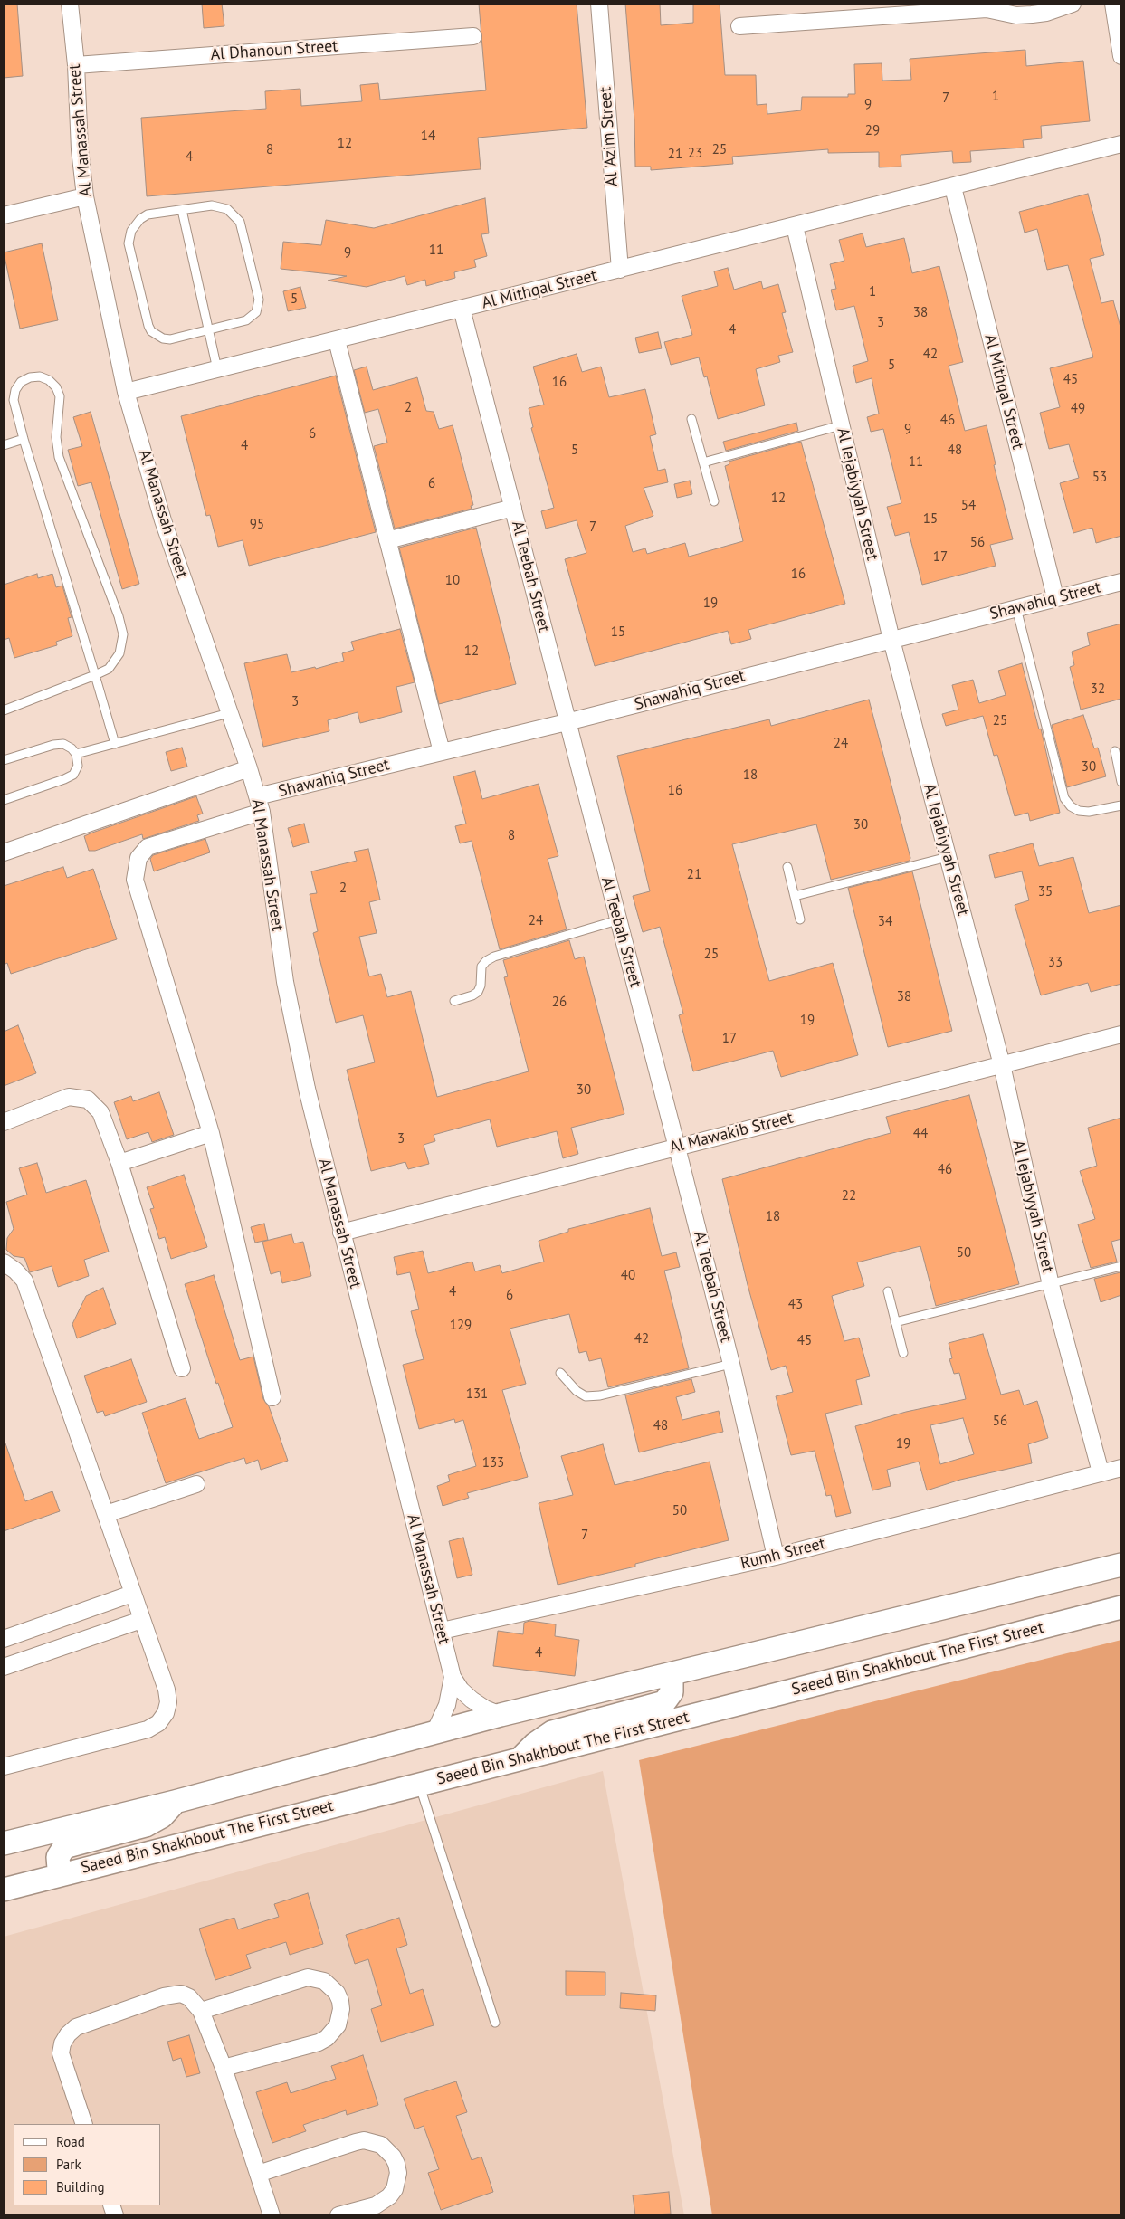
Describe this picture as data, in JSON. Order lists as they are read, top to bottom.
{
  "streets": {
    "main road": ["Saeed Bin Shakhbout The First Street"],
    "street": [
      "Al Dhanoun Street",
      "Al Manassah Street",
      "Al 'Azim Street",
      "Al Mithqal Street",
      "Al Iejabiyyah Street",
      "Al Teebah Street",
      "Shawahiq Street",
      "Al Mawakib Street",
      "Rumh Street"
    ]
  },
  "crossings": [
    ["Al Dhanoun Street", "Al Manassah Street"],
    ["Al Manassah Street", "Al Mithqal Street"],
    ["Al Manassah Street", "Shawahiq Street"],
    ["Al Manassah Street", "Al Mawakib Street"],
    ["Al Manassah Street", "Rumh Street"],
    ["Al 'Azim Street", "Al Mithqal Street"],
    ["Al Mithqal Street", "Al Iejabiyyah Street"],
    ["Al Mithqal Street", "Al Teebah Street"],
    ["Al Mithqal Street", "Shawahiq Street"],
    ["Al Iejabiyyah Street", "Shawahiq Street"],
    ["Al Iejabiyyah Street", "Al Mawakib Street"],
    ["Al Iejabiyyah Street", "Rumh Street"],
    ["Al Teebah Street", "Shawahiq Street"],
    ["Al Teebah Street", "Al Mawakib Street"],
    ["Al Teebah Street", "Rumh Street"]
  ],
  "house_numbers": [
    "1",
    "7",
    "9",
    "29",
    "14",
    "12",
    "8",
    "25",
    "23",
    "21",
    "4",
    "11",
    "9",
    "1",
    "5",
    "38",
    "3",
    "4",
    "42",
    "5",
    "45",
    "16",
    "2",
    "49",
    "46",
    "9",
    "6",
    "4",
    "5",
    "48",
    "11",
    "53",
    "6",
    "12",
    "54",
    "15",
    "95",
    "7",
    "56",
    "17",
    "16",
    "10",
    "19",
    "15",
    "12",
    "32",
    "3",
    "25",
    "24",
    "30",
    "18",
    "16",
    "30",
    "8",
    "21",
    "2",
    "35",
    "24",
    "34",
    "25",
    "33",
    "38",
    "26",
    "19",
    "17",
    "30",
    "44",
    "3",
    "46",
    "22",
    "18",
    "50",
    "40",
    "4",
    "6",
    "43",
    "129",
    "42",
    "45",
    "131",
    "56",
    "48",
    "19",
    "133",
    "50",
    "7",
    "4"
  ],
  "legend": ["Road", "Park", "Building"]
}
